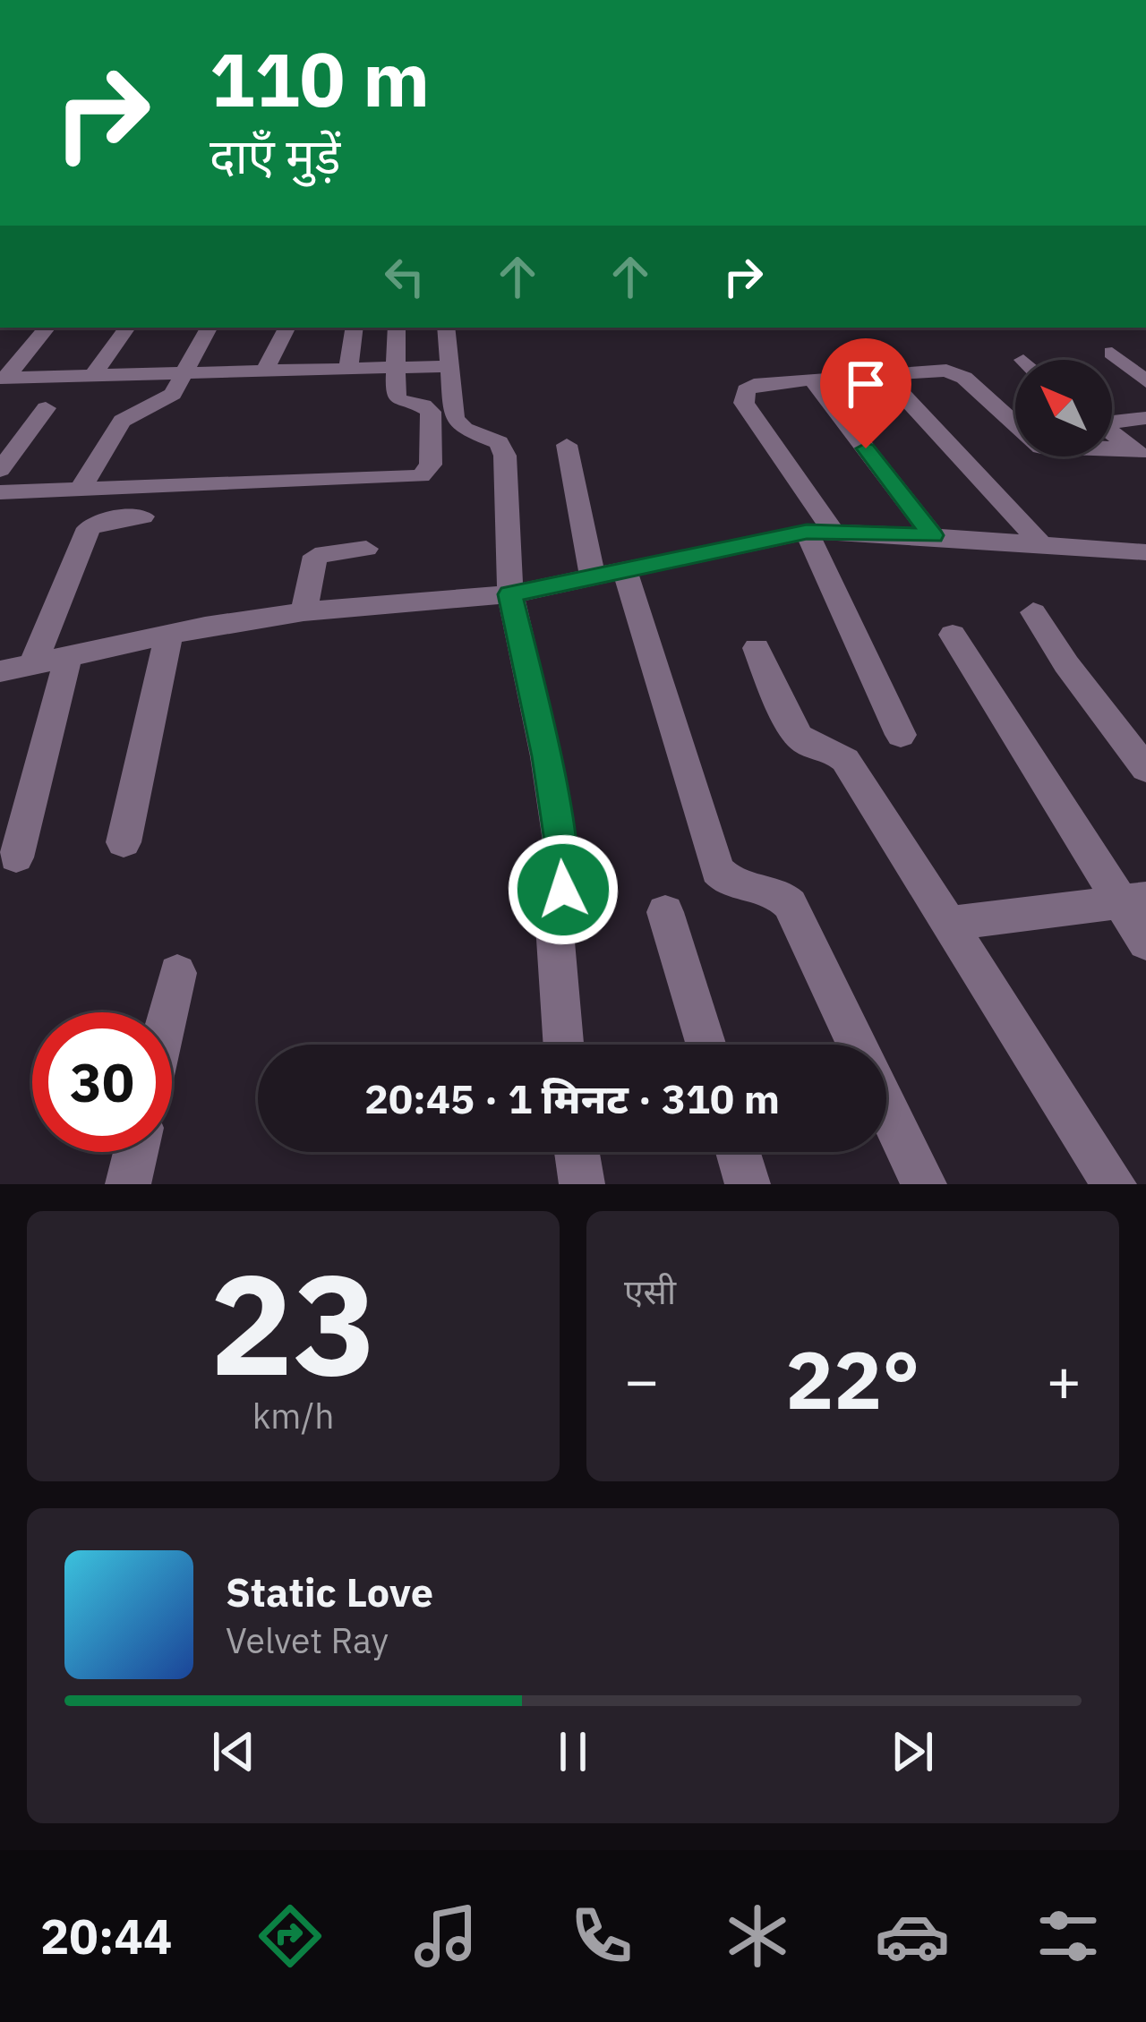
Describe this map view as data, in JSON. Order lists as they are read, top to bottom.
{
  "north": "top left",
  "page": {
    "turn": ["110 m", "दाएँ मुड़ें"],
    "limit": "30",
    "trip": "20:45 · 1 मिनट · 310 m",
    "tile": [
      ["23", "km/h"],
      "एसी"
    ],
    "heat": ["−", "22°", "+"],
    "song": ["Static Love", "Velvet Ray"],
    "tabs": "20:44"
  }
}
